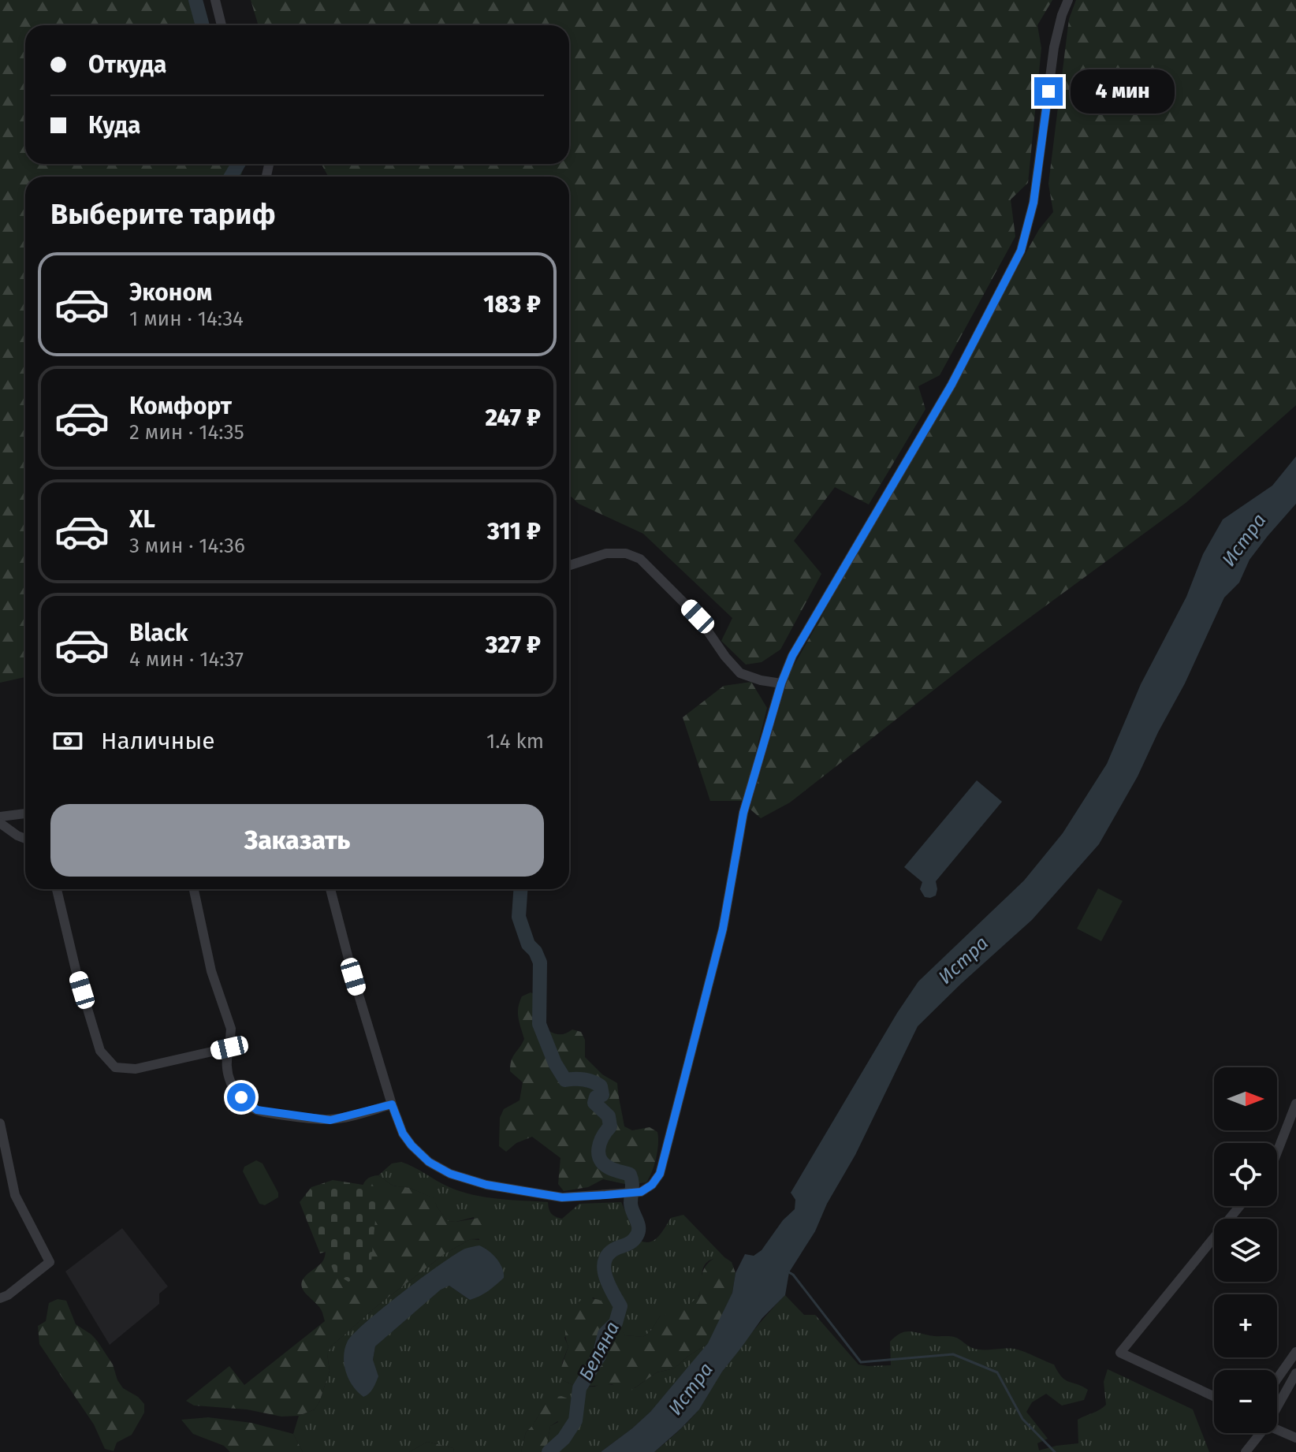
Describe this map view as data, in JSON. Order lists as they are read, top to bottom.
{
  "water": ["Истра", "Беляна"],
  "north": "right",
  "page": {
    "banner": ["Откуда", "Куда"],
    "bubble": "4 мин",
    "heading": "Выберите тариф",
    "list": [
      {
        "name": "Эконом",
        "note": "1 мин · 14:34",
        "value": "183 ₽"
      },
      {
        "name": "Комфорт",
        "note": "2 мин · 14:35",
        "value": "247 ₽"
      },
      {
        "name": "XL",
        "note": "3 мин · 14:36",
        "value": "311 ₽"
      },
      {
        "name": "Black",
        "note": "4 мин · 14:37",
        "value": "327 ₽"
      }
    ],
    "pay": ["Наличные", "1.4 km"],
    "buttons": "Заказать",
    "map_buttons": ["+", "−"]
  }
}
